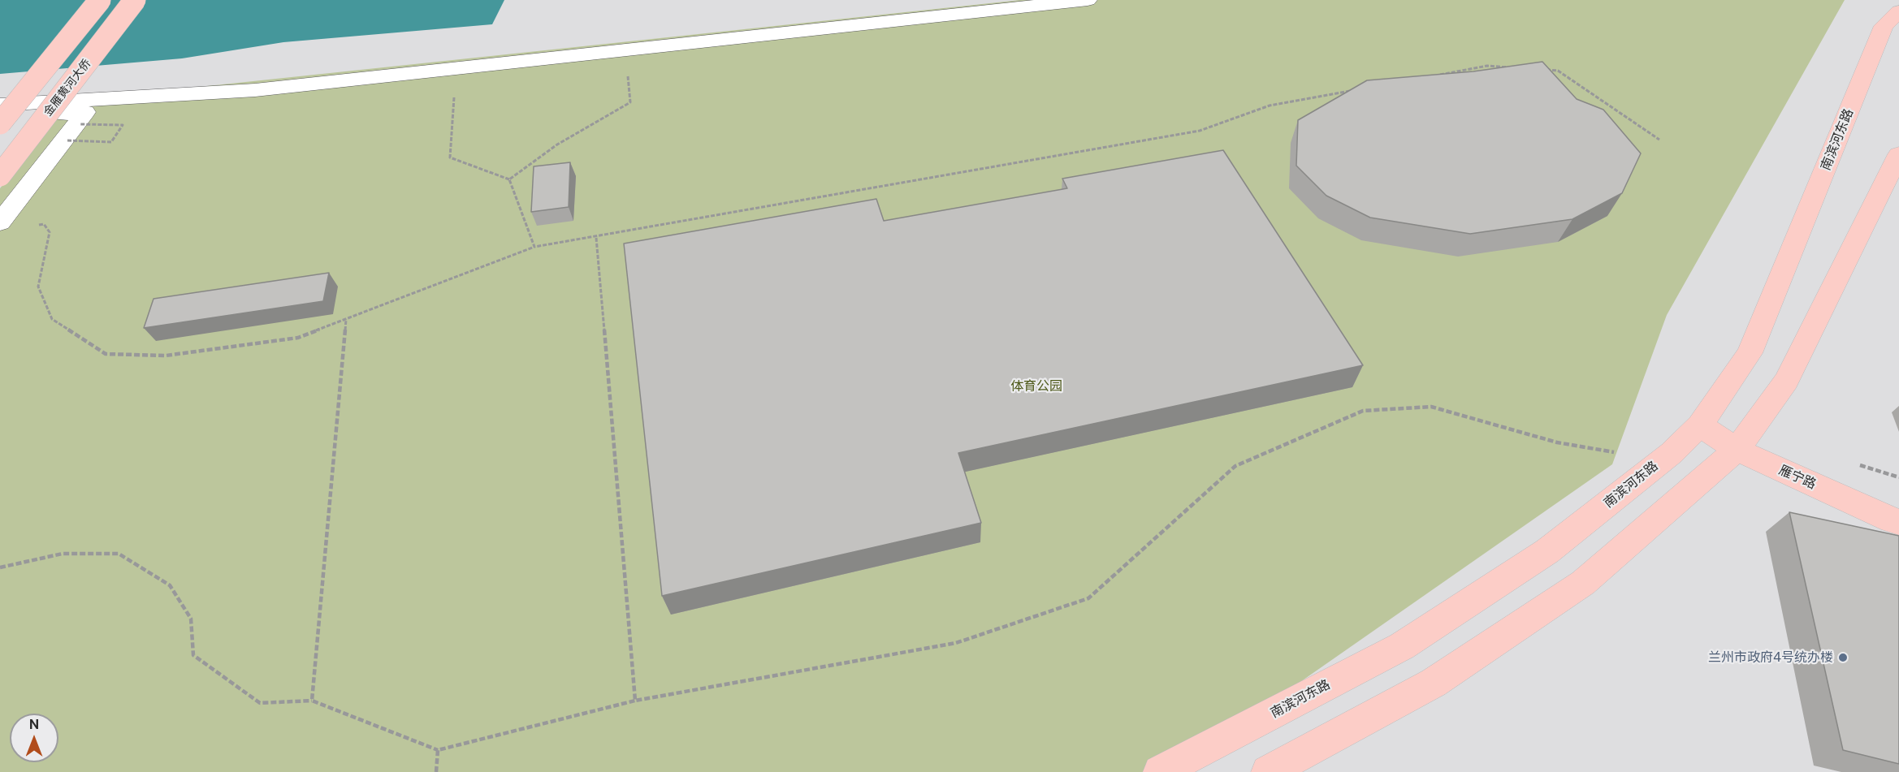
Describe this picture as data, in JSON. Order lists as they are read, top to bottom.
{
  "streets": {
    "main road": ["金雁黄河大侨", "南滨河东路", "雁宁路"]
  },
  "crossings": [
    ["南滨河东路", "雁宁路"]
  ],
  "parks": ["体育公园"],
  "places": ["兰州市政府4号统办楼"],
  "north": "top"
}
